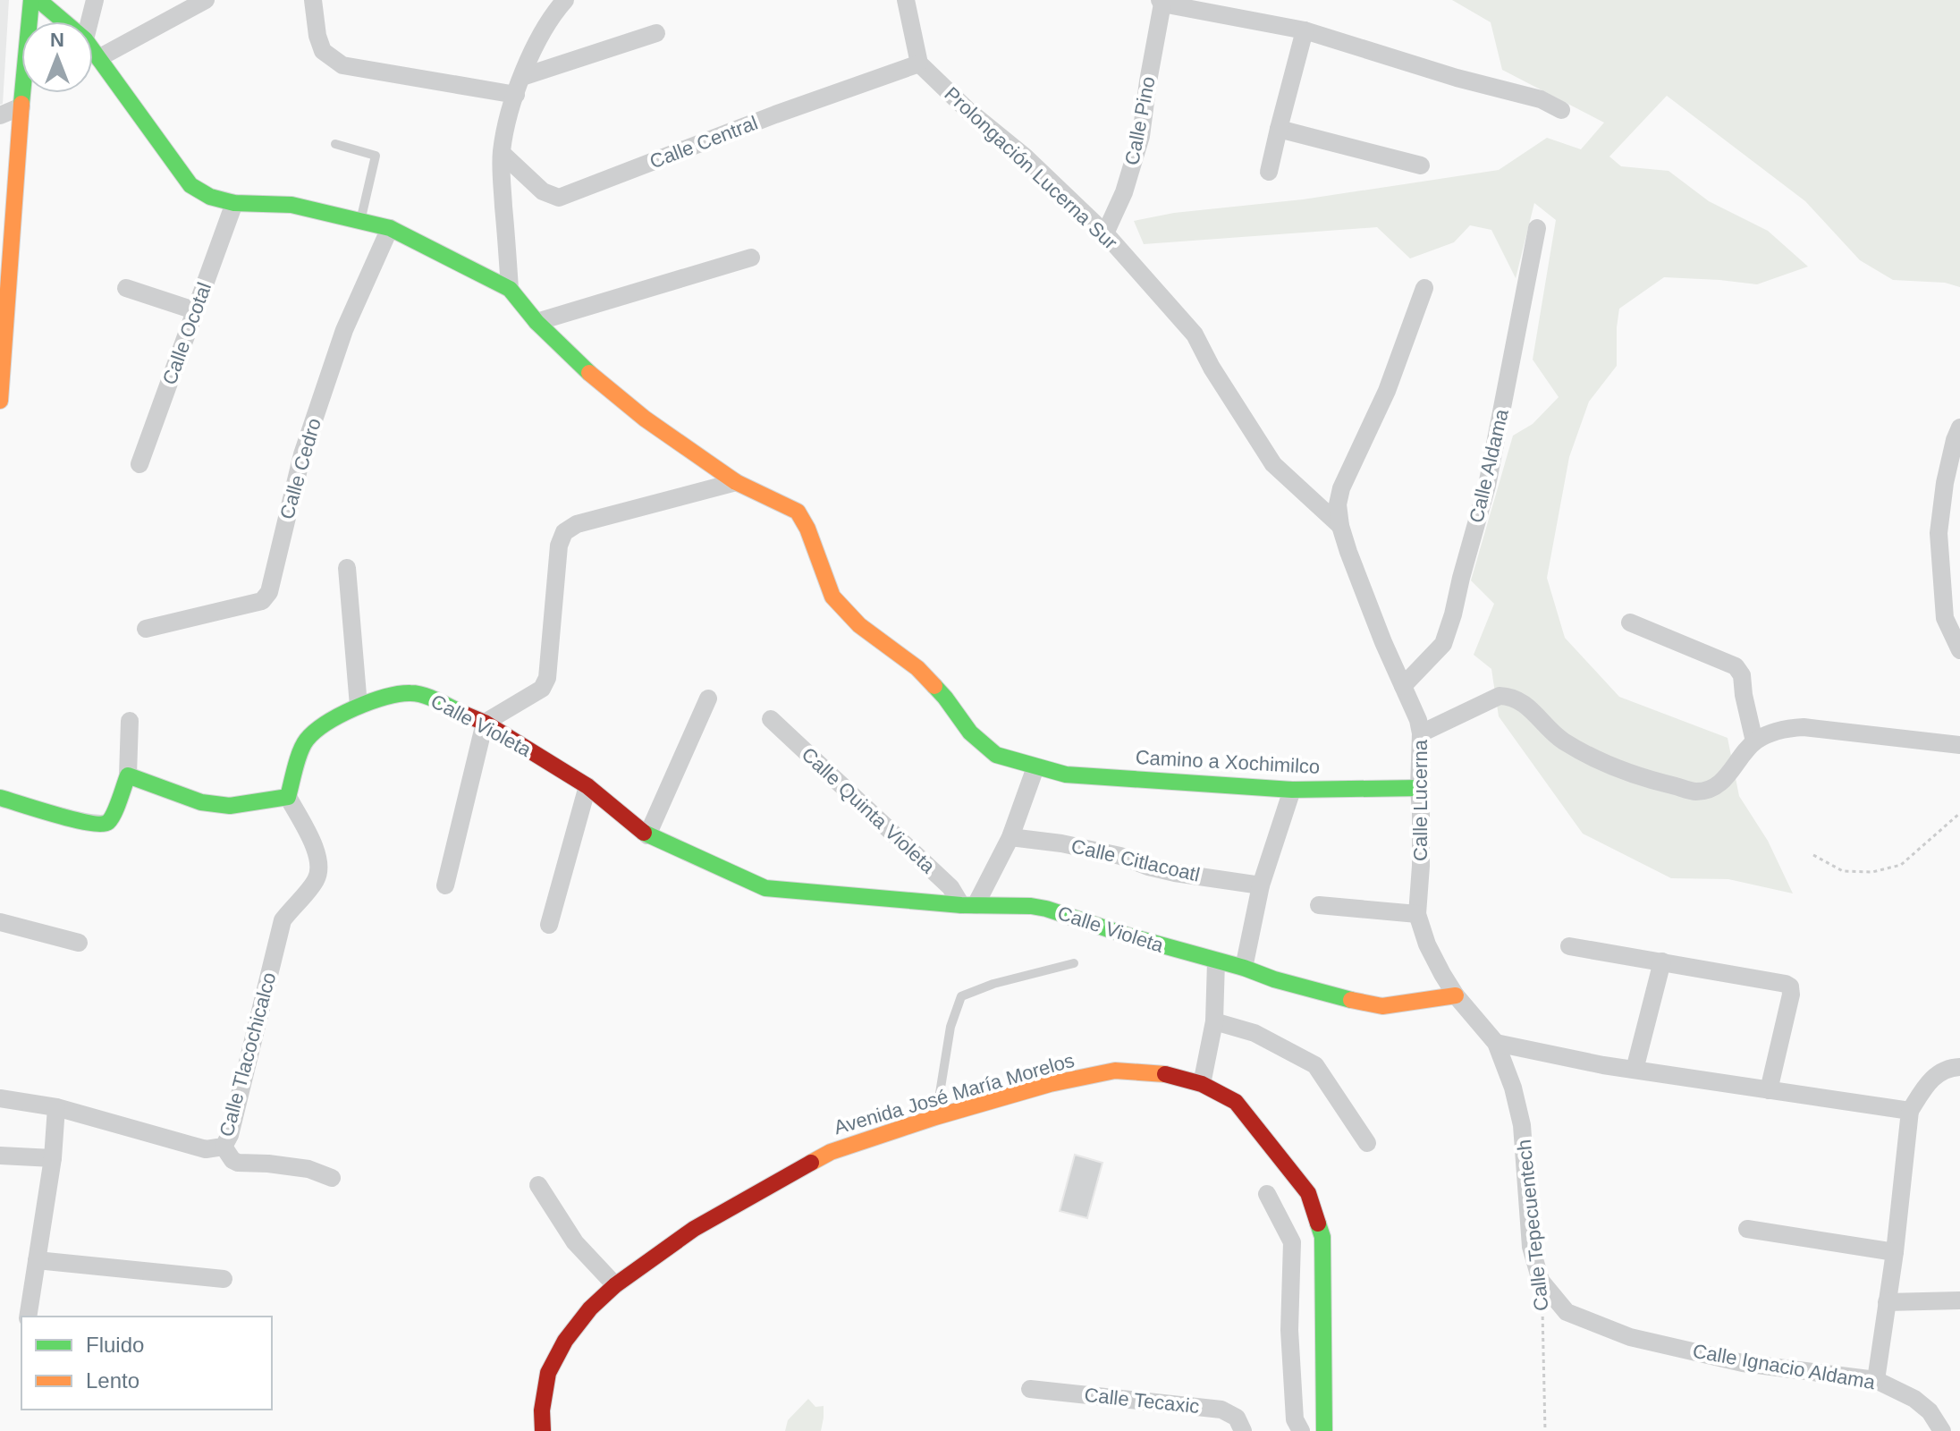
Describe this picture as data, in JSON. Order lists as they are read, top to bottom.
{
  "streets": {
    "street": [
      "Calle Pino",
      "Calle Central",
      "Prolongación Lucerna Sur",
      "Calle Ocotal",
      "Calle Aldama",
      "Calle Cedro",
      "Calle Violeta",
      "Camino a Xochimilco",
      "Calle Lucerna",
      "Calle Quinta Violeta",
      "Calle Citlacoatl",
      "Calle Tlacochicalco",
      "Avenida José María Morelos",
      "Calle Tepecuentech",
      "Calle Ignacio Aldama",
      "Calle Tecaxic"
    ]
  },
  "crossings": [
    ["Calle Pino", "Prolongación Lucerna Sur"],
    ["Calle Central", "Prolongación Lucerna Sur"],
    ["Prolongación Lucerna Sur", "Calle Lucerna"],
    ["Calle Aldama", "Calle Lucerna"],
    ["Calle Violeta", "Calle Lucerna"],
    ["Calle Violeta", "Calle Quinta Violeta"],
    ["Calle Violeta", "Calle Tlacochicalco"],
    ["Calle Violeta", "Calle Tepecuentech"],
    ["Camino a Xochimilco", "Calle Lucerna"],
    ["Calle Lucerna", "Calle Tepecuentech"],
    ["Calle Tepecuentech", "Calle Ignacio Aldama"]
  ],
  "legend": ["Fluido", "Lento"],
  "north": "top"
}
